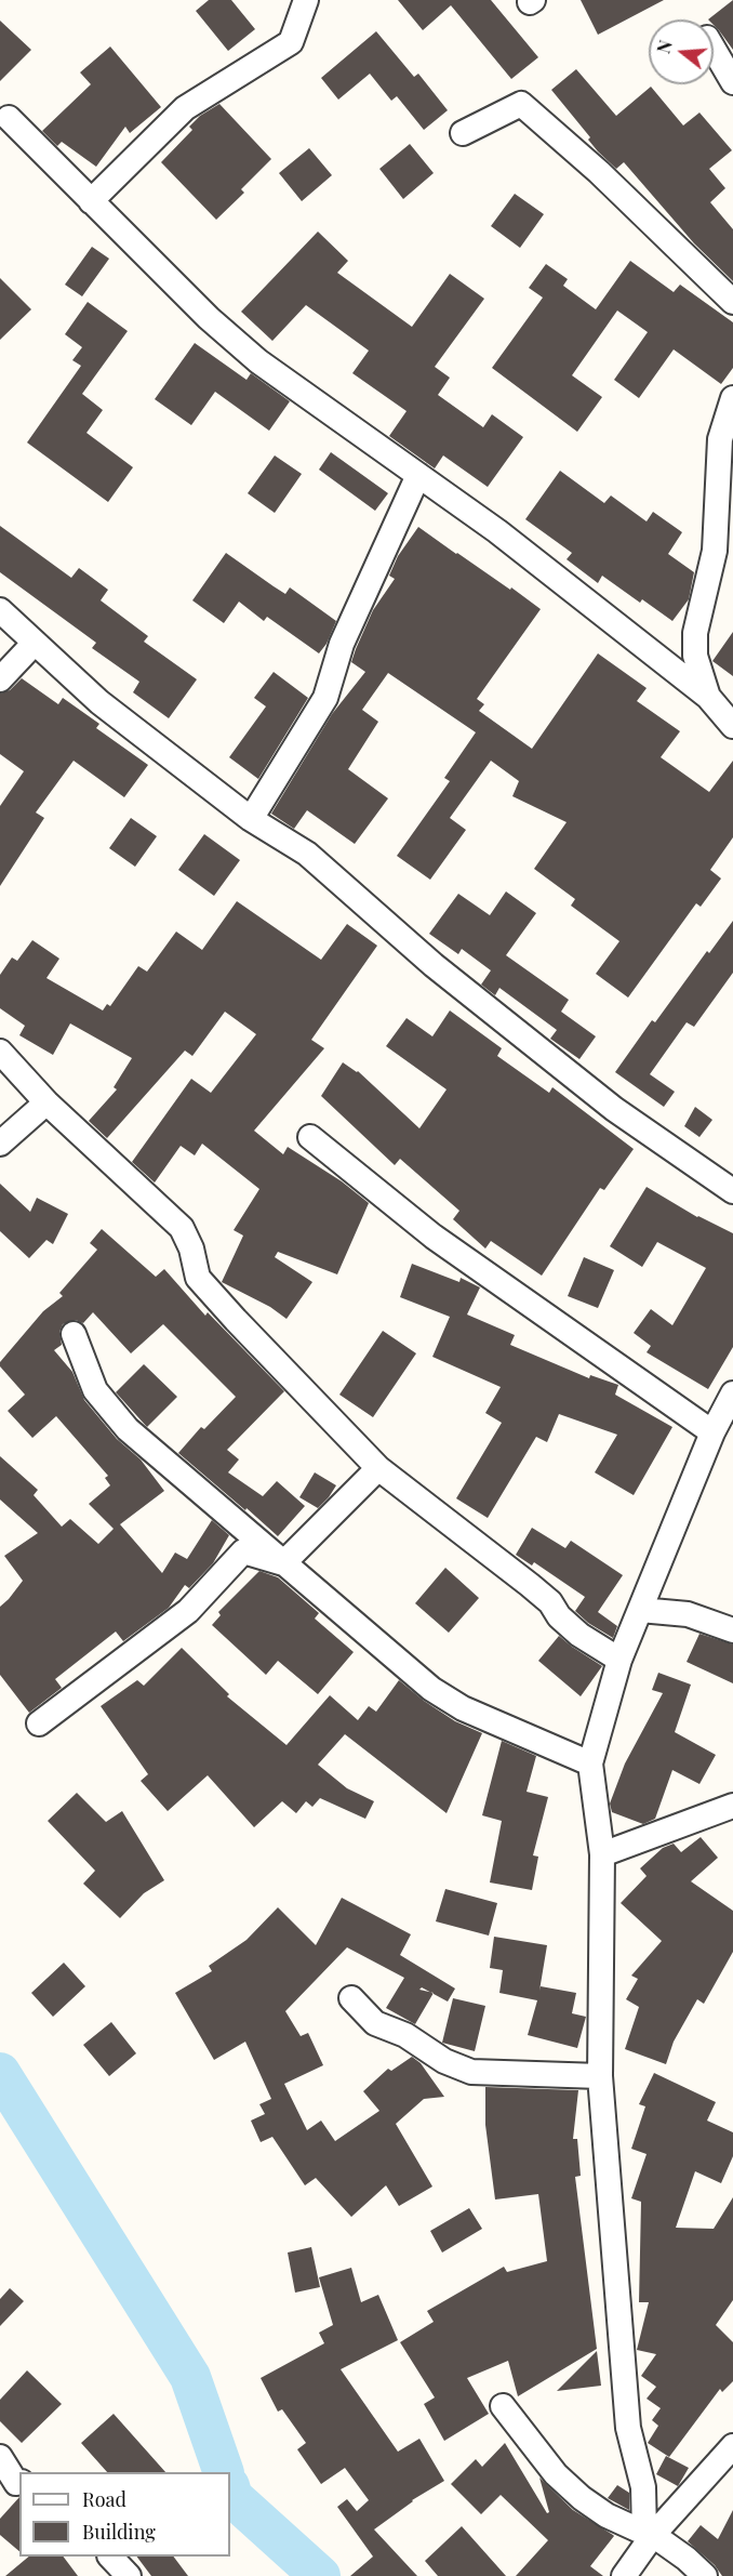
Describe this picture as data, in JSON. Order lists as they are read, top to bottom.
{
  "legend": ["Road", "Building"],
  "north": "left"
}
